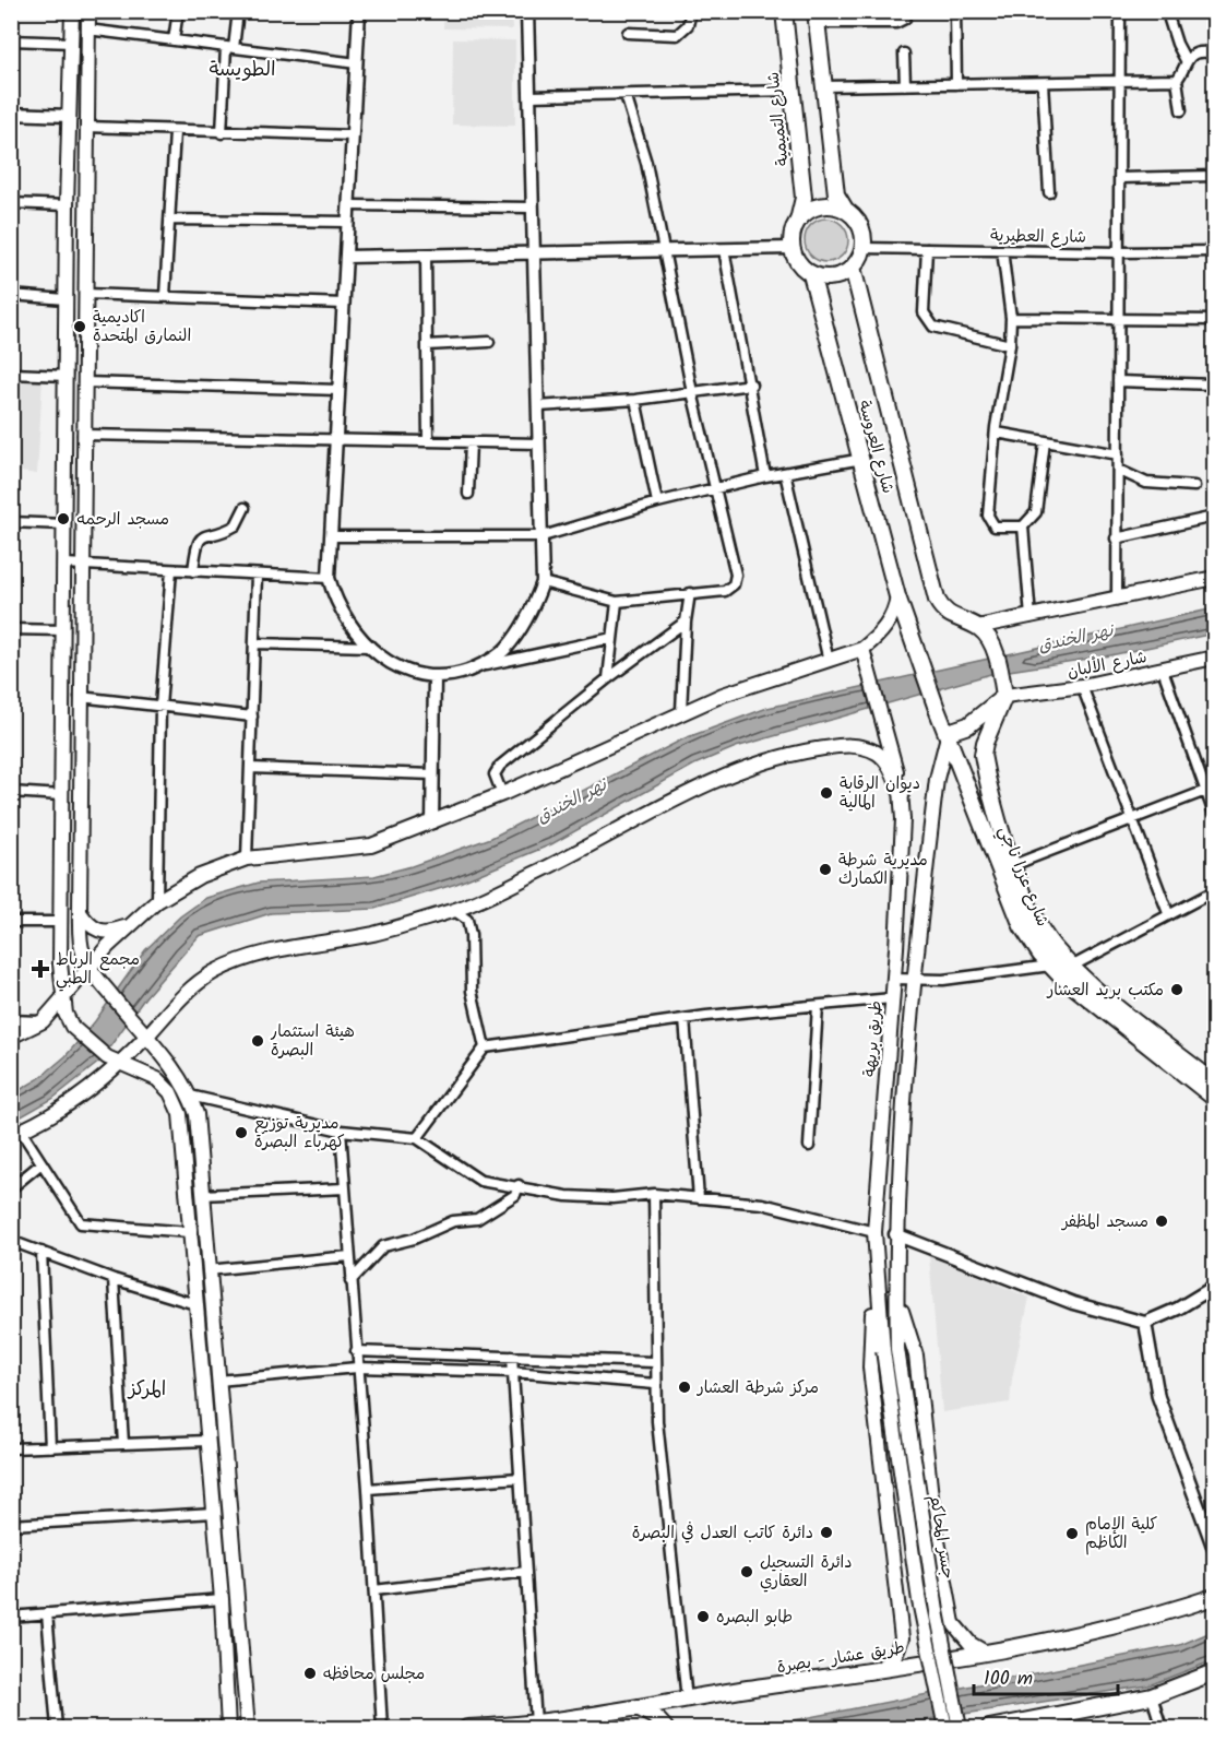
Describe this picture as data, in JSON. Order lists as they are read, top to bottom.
{
  "streets": {
    "main road": [
      "شارع التميمية",
      "شارع العروسة",
      "شارع الألبان",
      "شارع عزرا ناجي",
      "طريق بريهة",
      "جسر المحاكم",
      "طريق عشار - بصرة"
    ],
    "street": ["شارع العطيرية"]
  },
  "crossings": [
    ["شارع التميمية", "شارع العطيرية"],
    ["شارع التميمية", "شارع العروسة"],
    ["شارع العطيرية", "شارع العروسة"],
    ["شارع العروسة", "شارع عزرا ناجي"],
    ["شارع الألبان", "شارع عزرا ناجي"],
    ["طريق بريهة", "جسر المحاكم"]
  ],
  "districts": ["الطويسة", "المركز"],
  "water": ["نهر الخندق"],
  "places": {
    "other": [
      "اكاديمية النمارق المتحدة",
      "مسجد الرحمه",
      "ديوان الرقابة المالية",
      "مديرية شرطة الكمارك",
      "مكتب بريد العشار",
      "هيئة استثمار البصرة",
      "مديرية توزيع كهرباء البصرة",
      "مسجد المظفر",
      "مركز شرطة العشار",
      "دائرة كاتب العدل في البصرة",
      "كلية الإمام الكاظم",
      "دائرة التسجيل العقاري",
      "طابو البصره",
      "مجلس محافظه"
    ],
    "health": ["مجمع الرباط الطبي"]
  },
  "scale_bar": "100 m"
}
